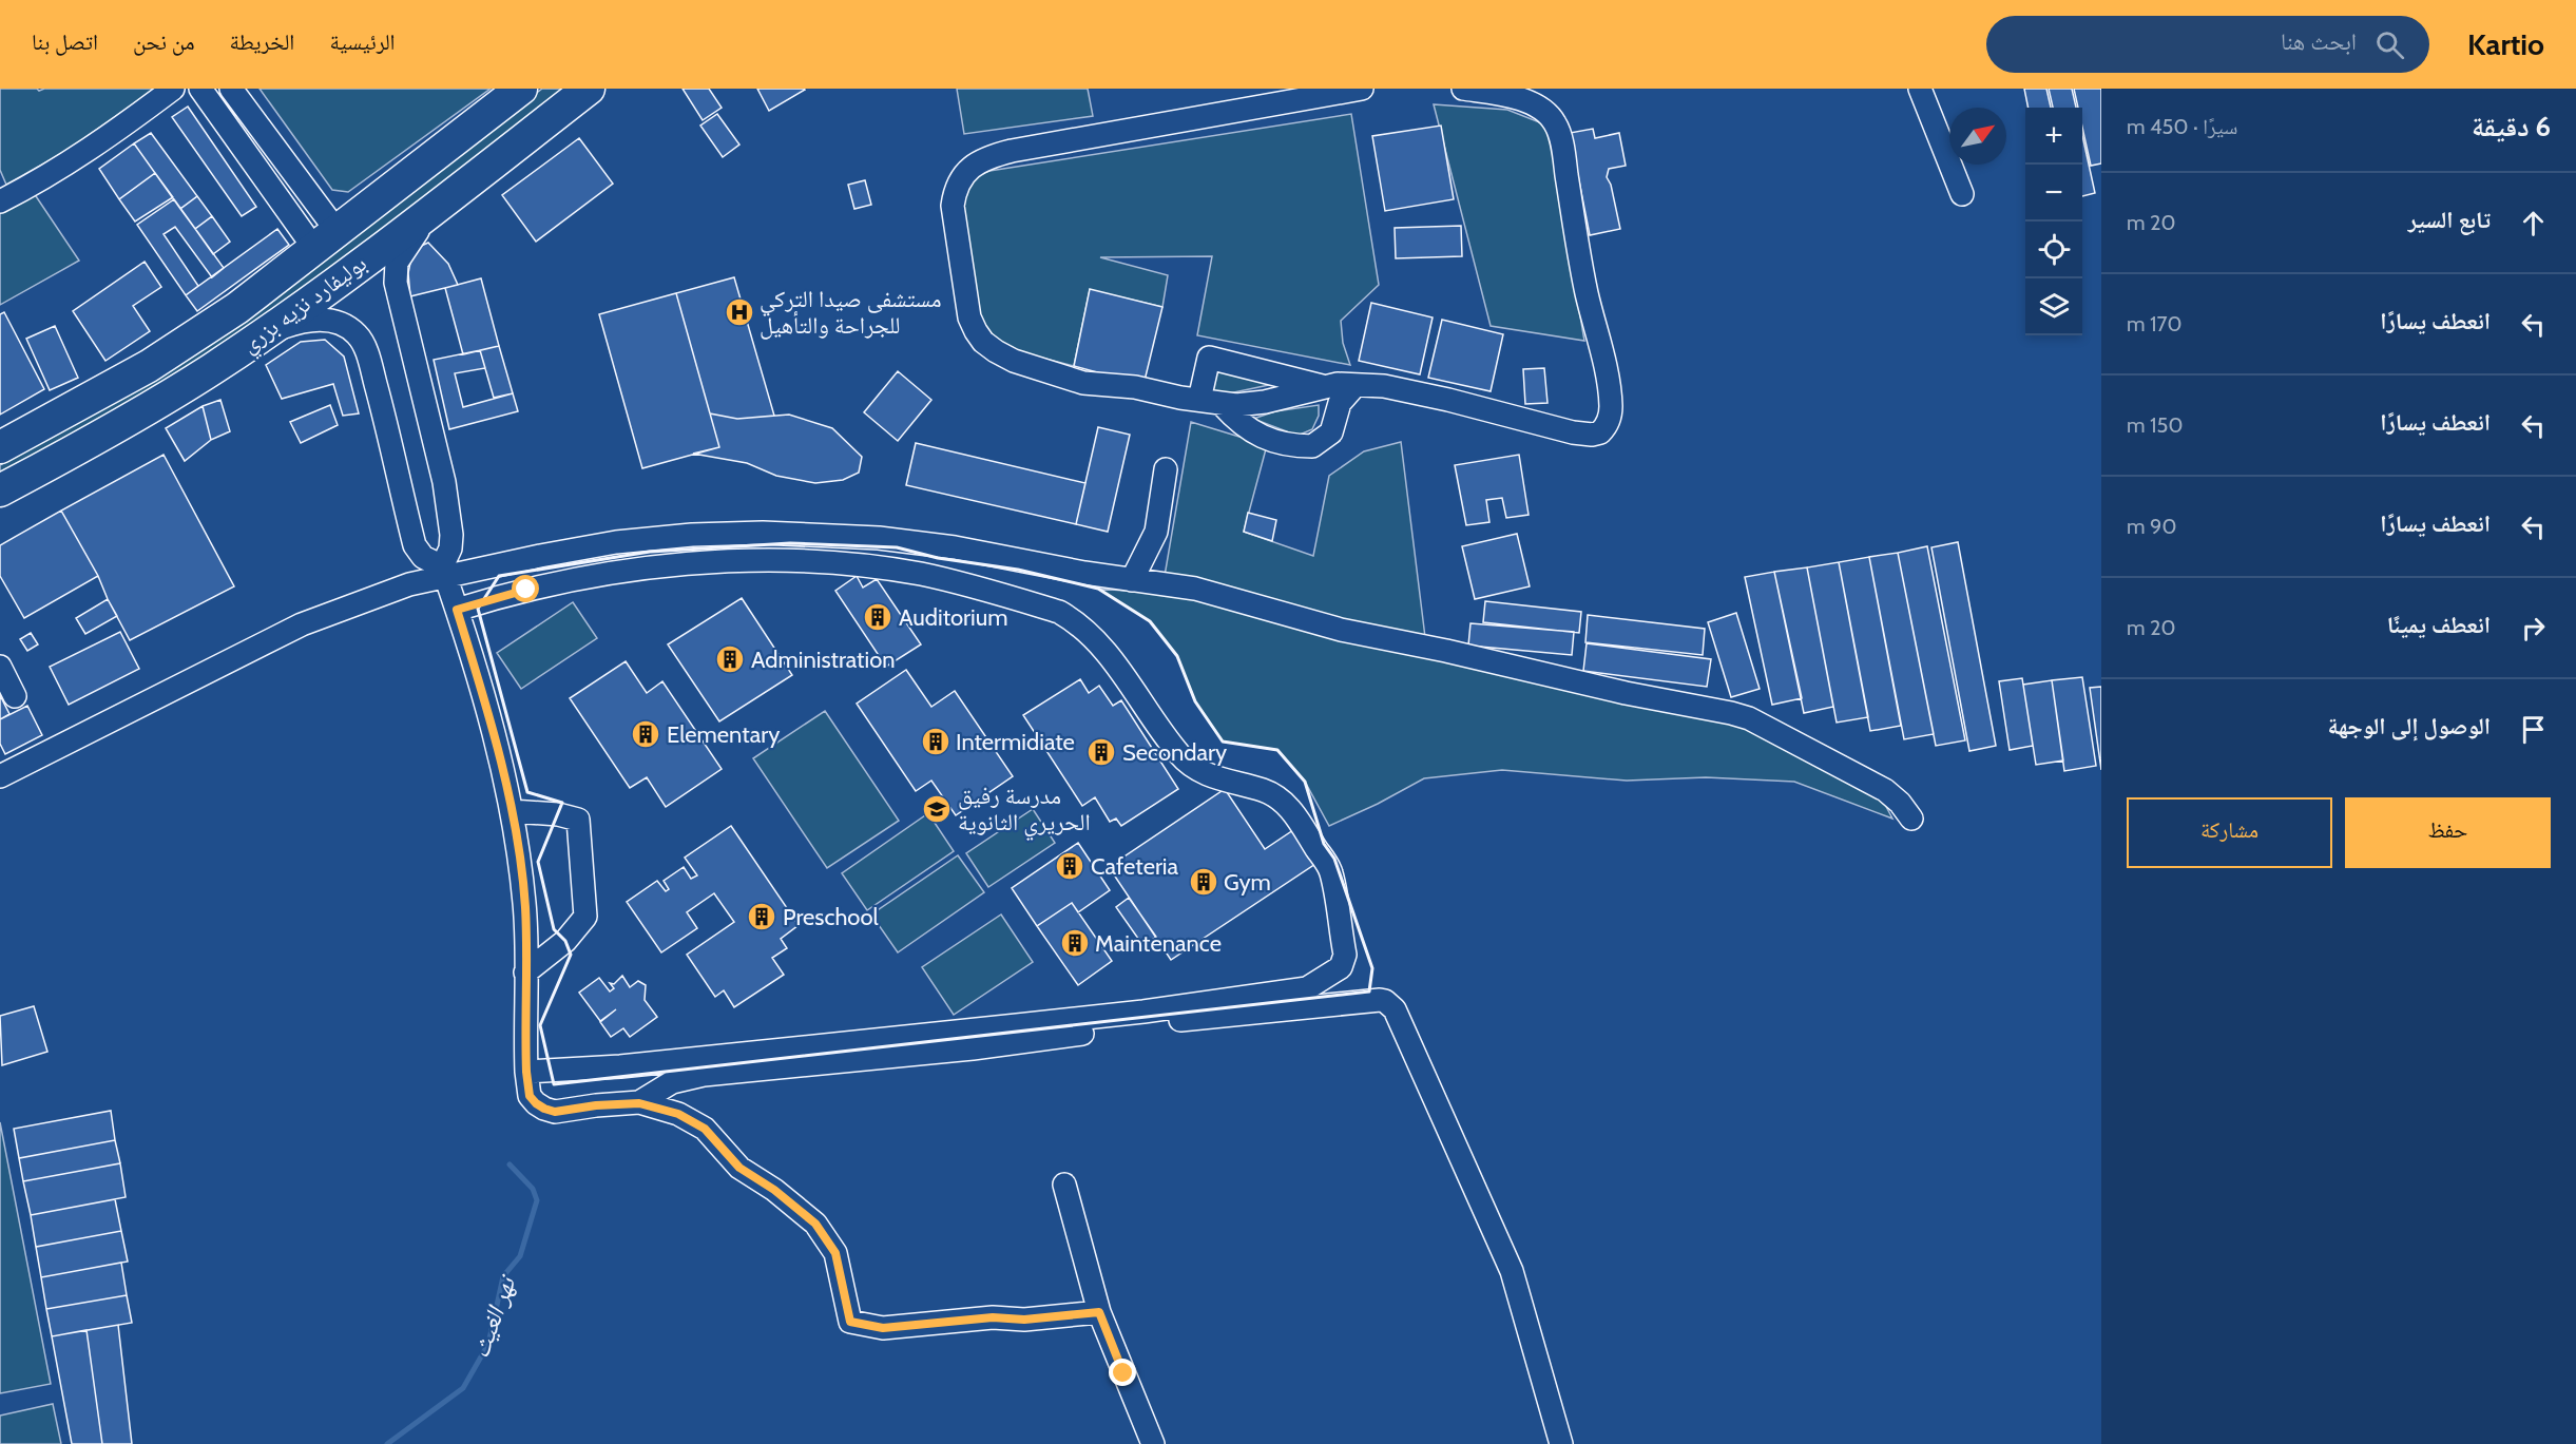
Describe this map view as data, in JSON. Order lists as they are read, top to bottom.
{
  "streets": {
    "highway": ["بوليفارد نزيه بزري"]
  },
  "water": ["نهر الغيث"],
  "places": {
    "hospital": ["مستشفى صيدا التركي للجراحة والتأهيل"],
    "building": [
      "Auditorium",
      "Administration",
      "Elementary",
      "Intermidiate",
      "Secondary",
      "Cafeteria",
      "Gym",
      "Preschool",
      "Maintenance"
    ],
    "school or university": ["مدرسة رفيق الحريري الثانوية"]
  },
  "north": "top right",
  "page": {
    "header": "Kartio",
    "search": "ابحث هنا",
    "nav": [
      "الرئيسية",
      "الخريطة",
      "من نحن",
      "اتصل بنا"
    ],
    "heading": ["6 دقيقة", "سيرًا · 450 m"],
    "map_buttons": ["+", "−"],
    "list": [
      ["تابع السير", "20 m"],
      ["انعطف يسارًا", "170 m"],
      ["انعطف يسارًا", "150 m"],
      ["انعطف يسارًا", "90 m"],
      ["انعطف يمينًا", "20 m"],
      "الوصول إلى الوجهة"
    ],
    "buttons": ["حفظ", "مشاركة"]
  }
}
